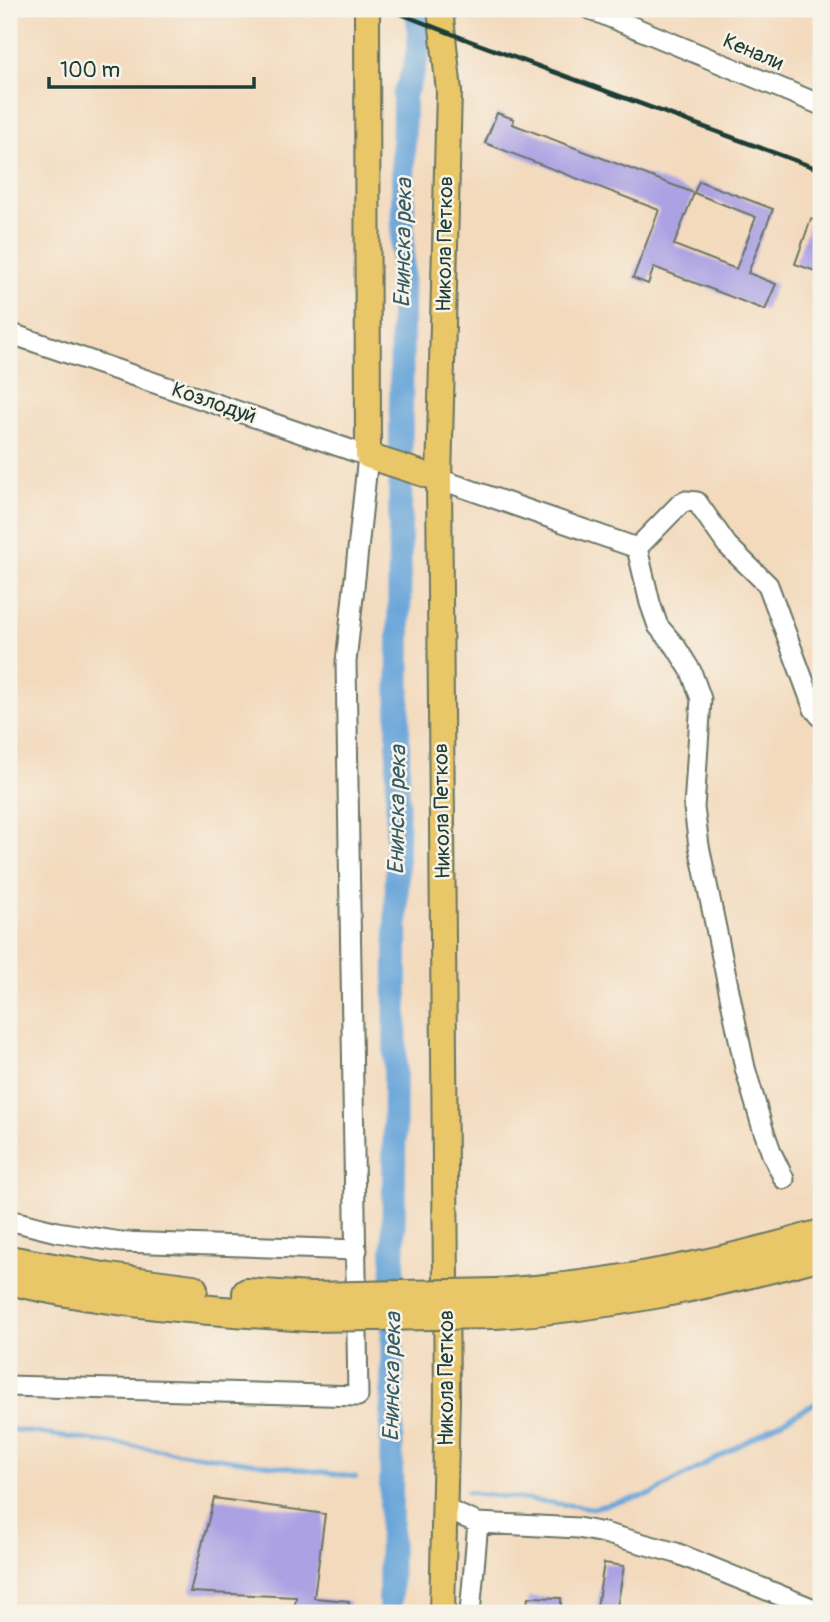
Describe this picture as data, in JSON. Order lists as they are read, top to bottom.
{
  "streets": {
    "main road": ["Никола Петков", "Козлодуй"],
    "street": ["Кенали"]
  },
  "crossings": [
    ["Никола Петков", "Козлодуй"]
  ],
  "water": ["Енинска река"],
  "scale_bar": "100 m"
}
